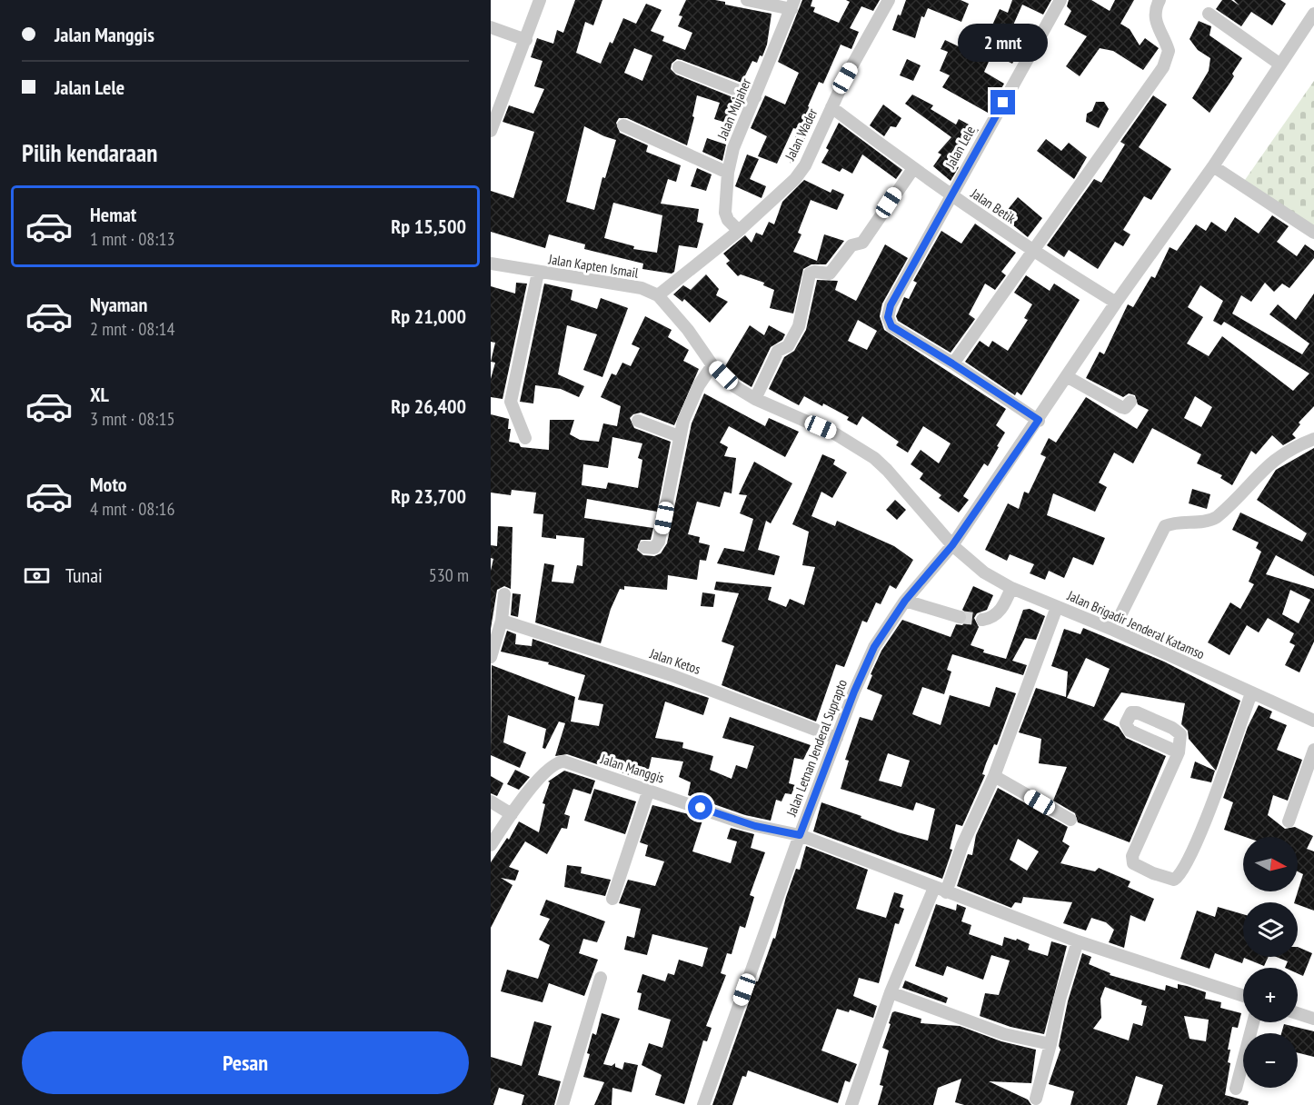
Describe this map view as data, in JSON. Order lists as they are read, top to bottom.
{
  "streets": {
    "street": [
      "Jalan Mujaher",
      "Jalan Wader",
      "Jalan Lele",
      "Jalan Betik",
      "Jalan Kapten Ismail",
      "Jalan Brigadir Jenderal Katamso",
      "Jalan Ketos",
      "Jalan Letnan Jenderal Suprapto",
      "Jalan Manggis"
    ]
  },
  "crossings": [
    ["Jalan Mujaher", "Jalan Wader"],
    ["Jalan Wader", "Jalan Betik"],
    ["Jalan Wader", "Jalan Kapten Ismail"],
    ["Jalan Lele", "Jalan Betik"],
    ["Jalan Lele", "Jalan Letnan Jenderal Suprapto"],
    ["Jalan Betik", "Jalan Letnan Jenderal Suprapto"],
    ["Jalan Kapten Ismail", "Jalan Brigadir Jenderal Katamso"],
    ["Jalan Kapten Ismail", "Jalan Letnan Jenderal Suprapto"],
    ["Jalan Brigadir Jenderal Katamso", "Jalan Letnan Jenderal Suprapto"],
    ["Jalan Ketos", "Jalan Letnan Jenderal Suprapto"],
    ["Jalan Letnan Jenderal Suprapto", "Jalan Manggis"]
  ],
  "north": "right",
  "page": {
    "banner": ["Jalan Manggis", "Jalan Lele"],
    "bubble": "2 mnt",
    "heading": "Pilih kendaraan",
    "list": [
      {
        "name": "Hemat",
        "note": "1 mnt · 08:13",
        "value": "Rp 15,500"
      },
      {
        "name": "Nyaman",
        "note": "2 mnt · 08:14",
        "value": "Rp 21,000"
      },
      {
        "name": "XL",
        "note": "3 mnt · 08:15",
        "value": "Rp 26,400"
      },
      {
        "name": "Moto",
        "note": "4 mnt · 08:16",
        "value": "Rp 23,700"
      }
    ],
    "pay": ["Tunai", "530 m"],
    "map_buttons": ["+", "−"],
    "buttons": "Pesan"
  }
}
